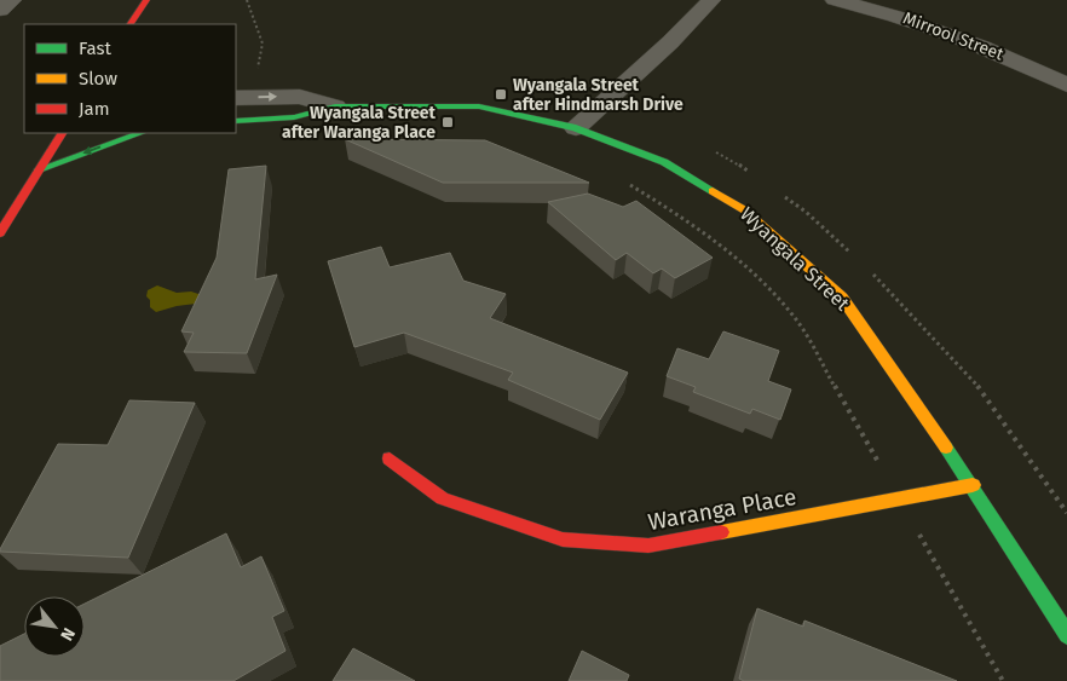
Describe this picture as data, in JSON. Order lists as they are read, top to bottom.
{
  "streets": {
    "street": ["Mirrool Street", "Wyangala Street", "Waranga Place"]
  },
  "crossings": [
    ["Wyangala Street", "Waranga Place"]
  ],
  "places": {
    "transit": ["Wyangala Street after Hindmarsh Drive", "Wyangala Street after Waranga Place"]
  },
  "legend": ["Fast", "Slow", "Jam"],
  "north": "bottom right"
}
